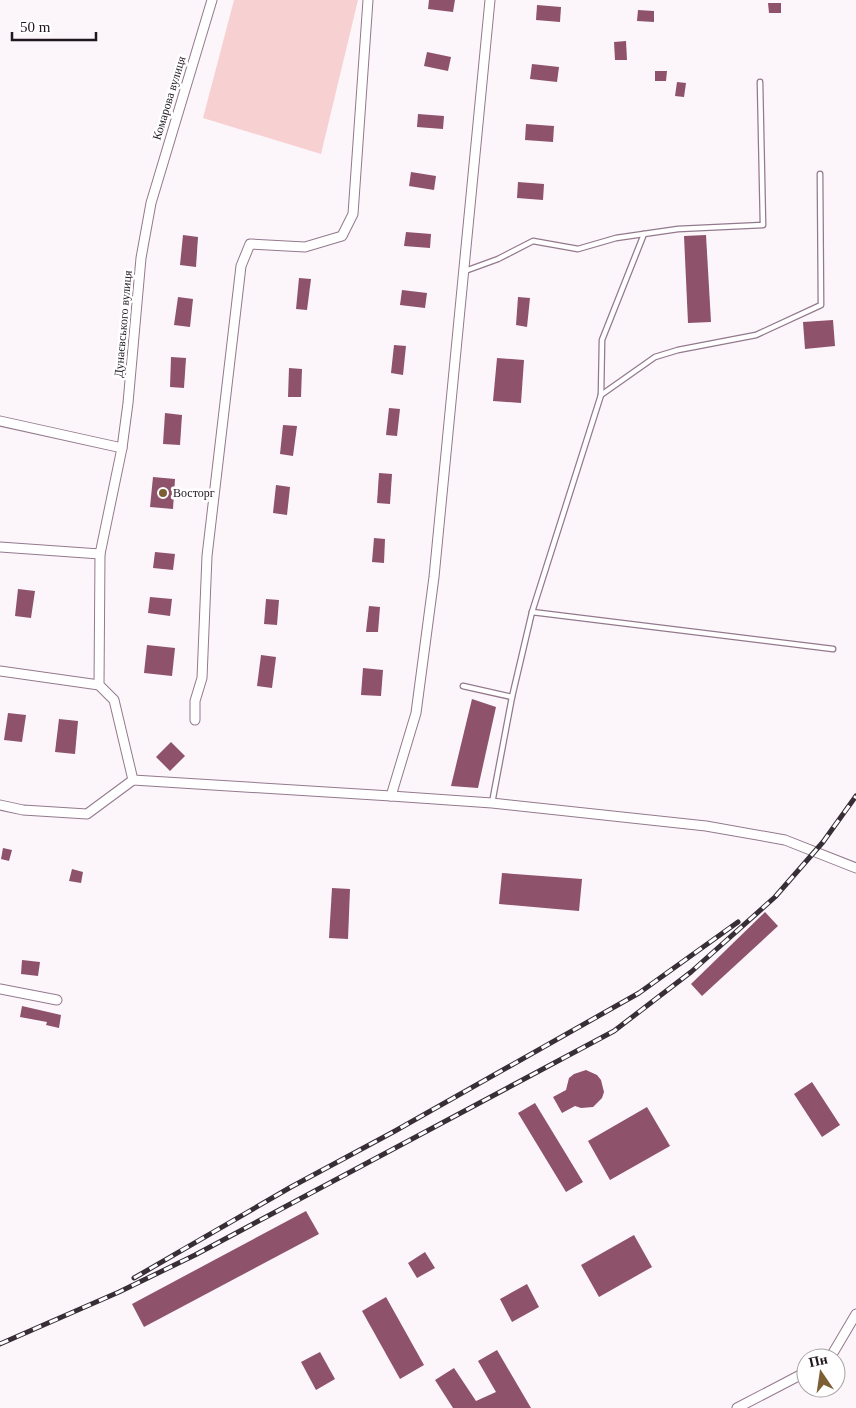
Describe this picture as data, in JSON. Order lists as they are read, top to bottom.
{
  "streets": {
    "street": ["Комарова вулиця", "Дунаєвського вулиця"]
  },
  "crossings": [
    ["Комарова вулиця", "Дунаєвського вулиця"]
  ],
  "places": ["Восторг"],
  "scale_bar": "50 m",
  "north": "top"
}
